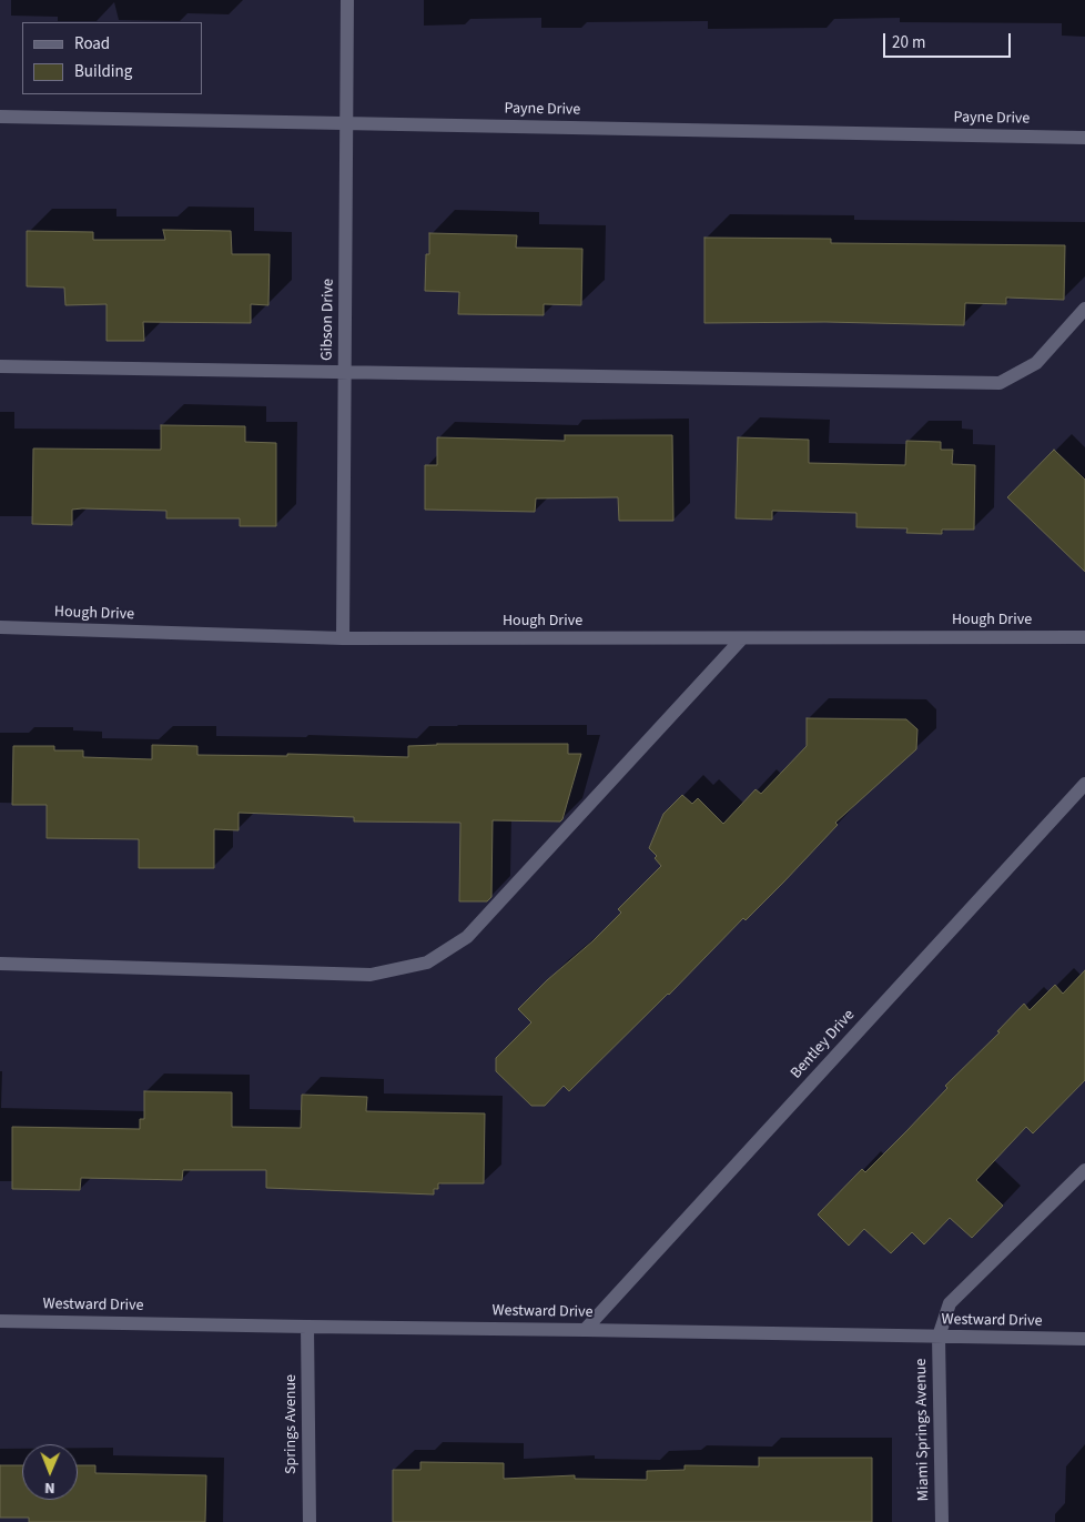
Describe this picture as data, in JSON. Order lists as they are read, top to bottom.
{
  "streets": {
    "street": [
      "Payne Drive",
      "Gibson Drive",
      "Hough Drive",
      "Bentley Drive",
      "Westward Drive",
      "Springs Avenue",
      "Miami Springs Avenue"
    ]
  },
  "crossings": [
    ["Payne Drive", "Gibson Drive"],
    ["Gibson Drive", "Hough Drive"],
    ["Bentley Drive", "Westward Drive"],
    ["Westward Drive", "Springs Avenue"],
    ["Westward Drive", "Miami Springs Avenue"]
  ],
  "legend": ["Road", "Building"],
  "scale_bar": "20 m",
  "north": "bottom"
}
